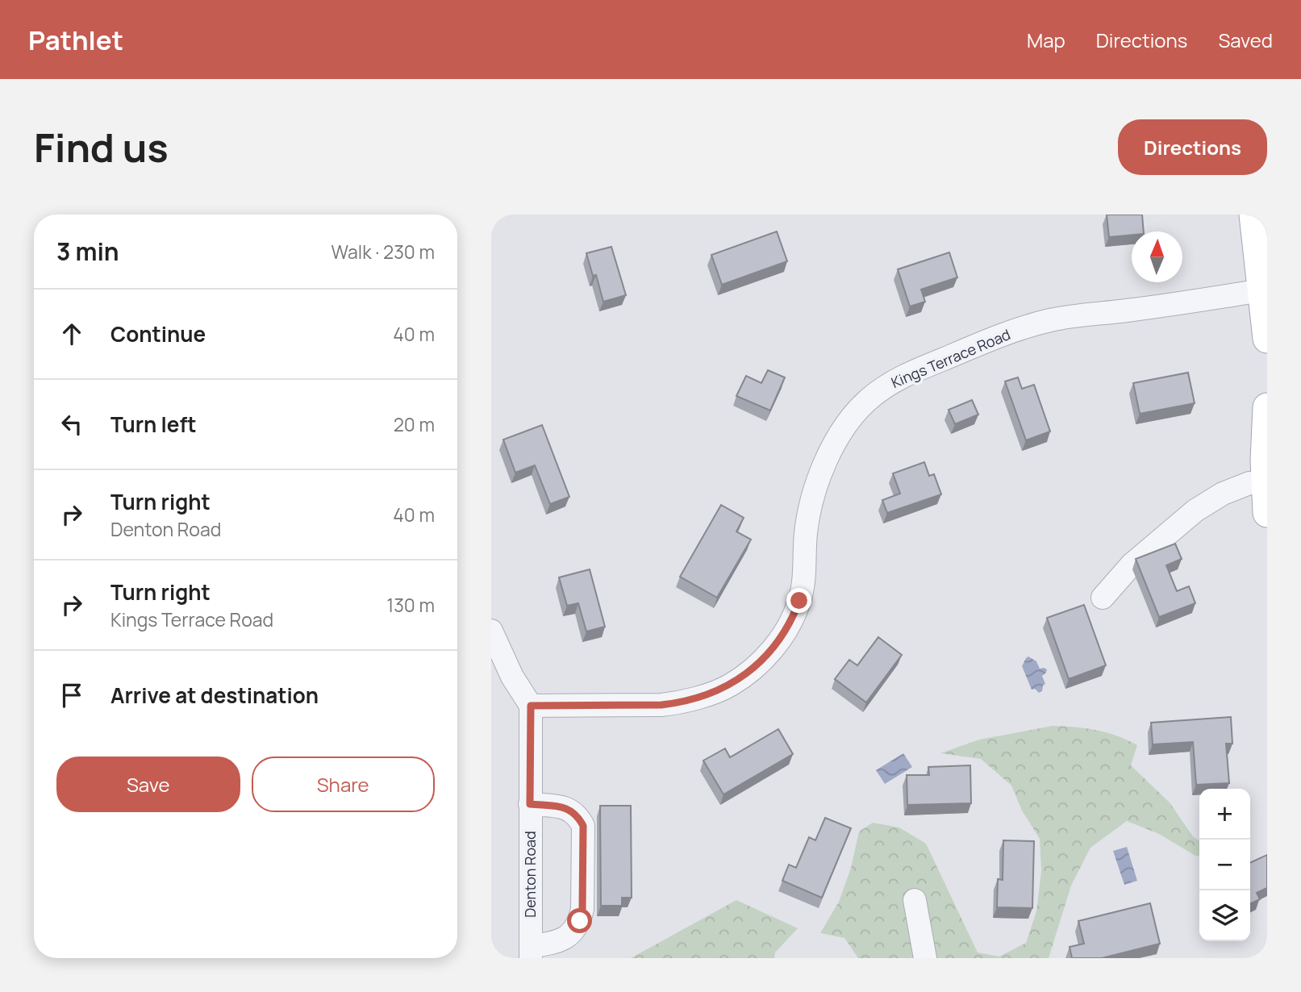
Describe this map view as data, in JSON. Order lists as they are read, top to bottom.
{
  "streets": {
    "street": ["Kings Terrace Road", "Denton Road"]
  },
  "crossings": [
    ["Kings Terrace Road", "Denton Road"]
  ],
  "north": "top",
  "page": {
    "header": "Pathlet",
    "nav": ["Map", "Directions", "Saved"],
    "buttons": [
      "Directions",
      ["Save", "Share"]
    ],
    "title": "Find us",
    "heading": ["3 min", "Walk · 230 m"],
    "list": [
      ["Continue", "40 m"],
      ["Turn left", "20 m"],
      ["Turn right", "Denton Road", "40 m"],
      ["Turn right", "Kings Terrace Road", "130 m"],
      "Arrive at destination"
    ],
    "map_buttons": ["+", "−"]
  }
}
